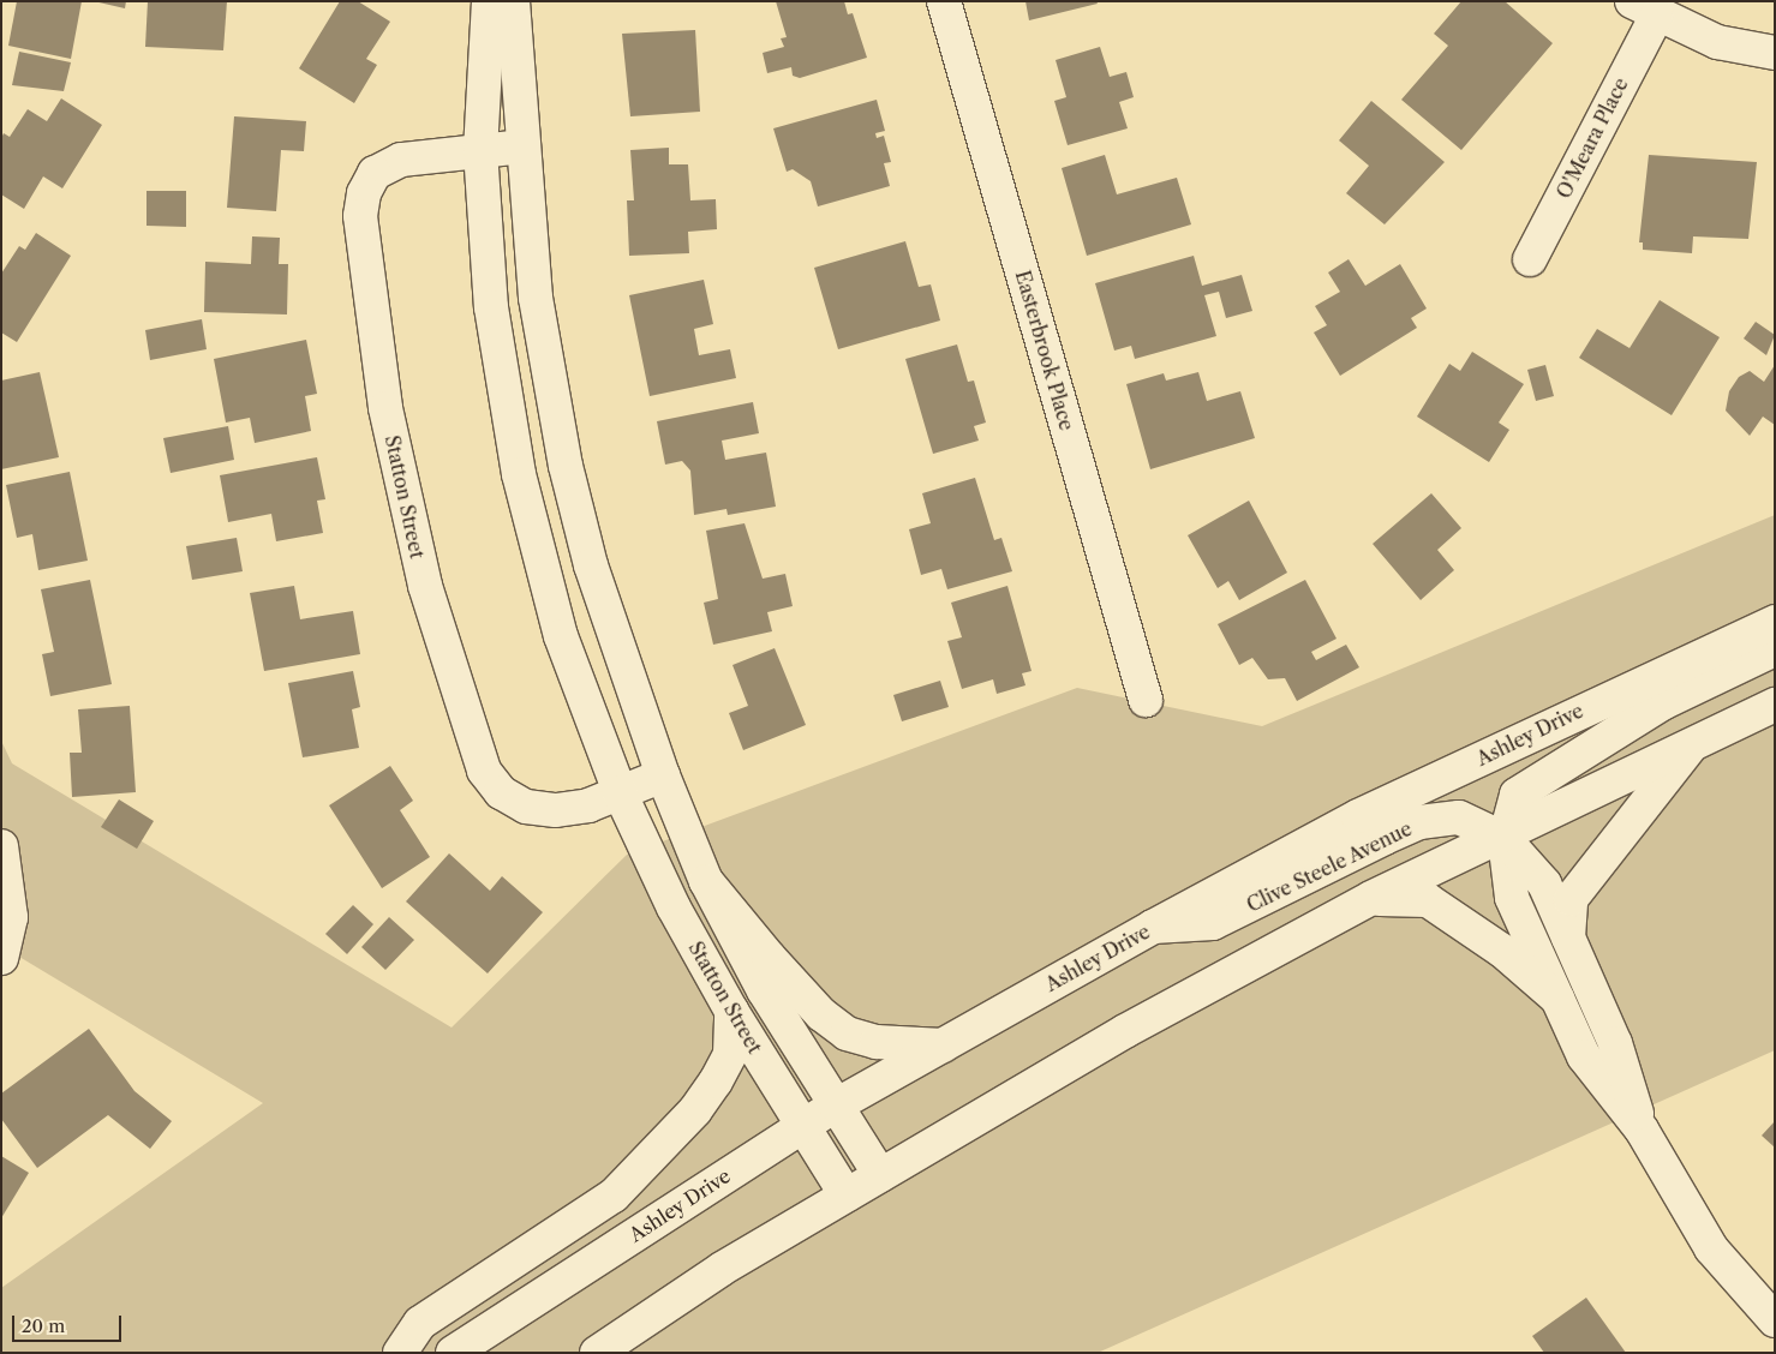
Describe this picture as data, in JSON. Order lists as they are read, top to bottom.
{
  "streets": {
    "street": [
      "O'Meara Place",
      "Easterbrook Place",
      "Statton Street",
      "Ashley Drive",
      "Clive Steele Avenue"
    ]
  },
  "crossings": [
    ["Statton Street", "Ashley Drive"],
    ["Ashley Drive", "Clive Steele Avenue"]
  ],
  "scale_bar": "20 m"
}
